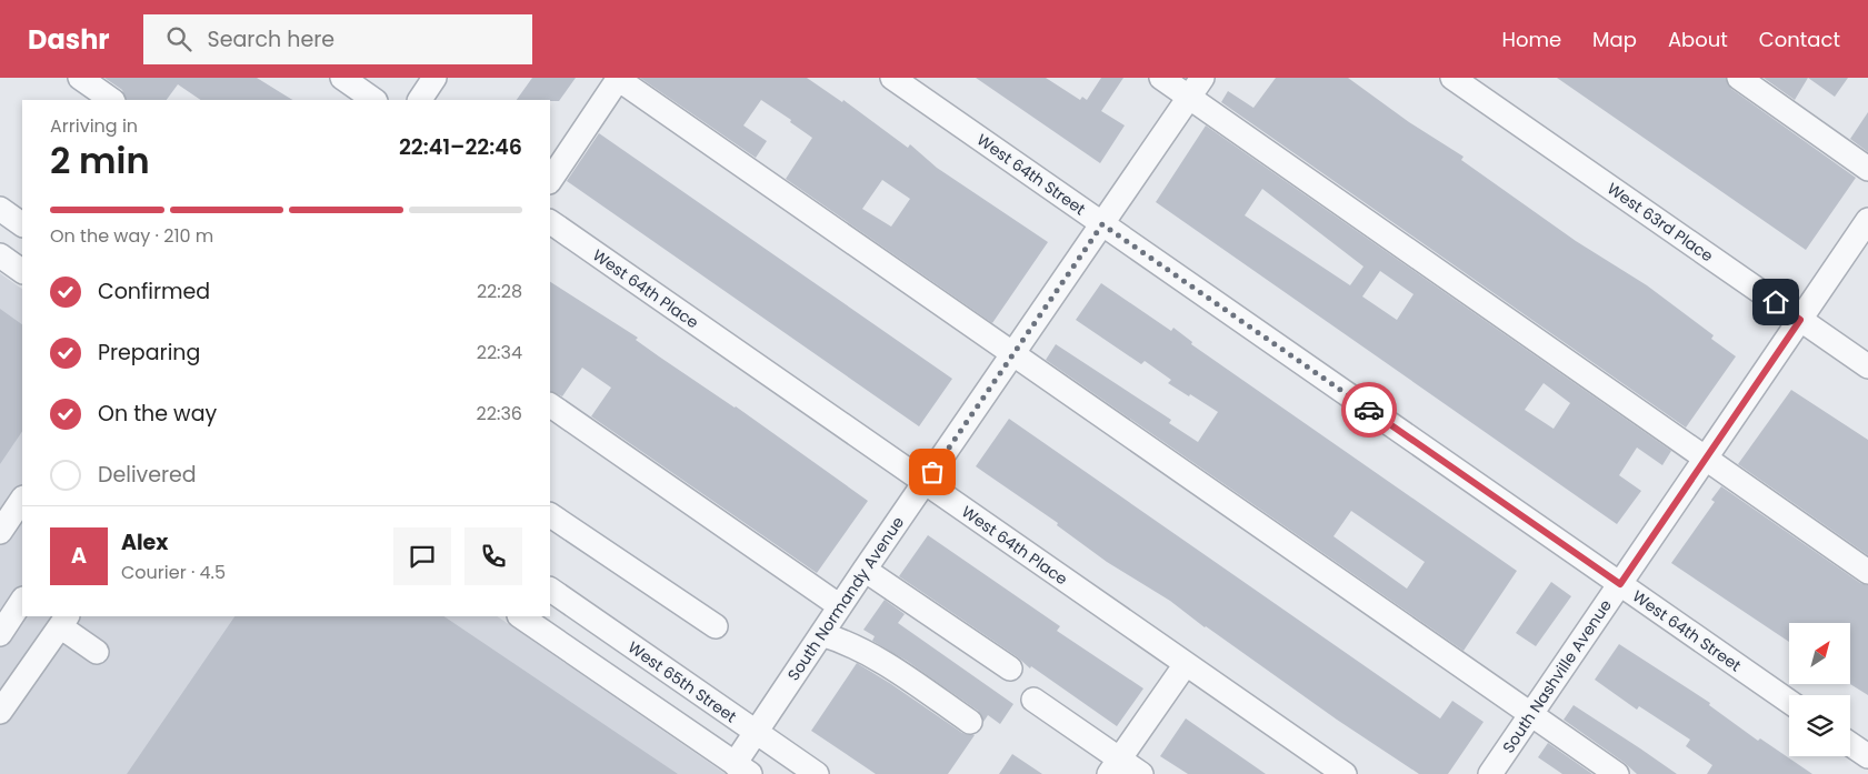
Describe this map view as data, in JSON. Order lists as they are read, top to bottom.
{
  "streets": {
    "street": [
      "West 64th Street",
      "West 63rd Place",
      "West 64th Place",
      "South Normandy Avenue",
      "South Nashville Avenue",
      "West 65th Street"
    ]
  },
  "crossings": [
    ["West 64th Street", "South Normandy Avenue"],
    ["West 64th Street", "South Nashville Avenue"],
    ["West 63rd Place", "South Nashville Avenue"],
    ["West 64th Place", "South Normandy Avenue"],
    ["South Normandy Avenue", "West 65th Street"]
  ],
  "north": "top right",
  "page": {
    "header": "Dashr",
    "search": "Search here",
    "nav": [
      "Home",
      "Map",
      "About",
      "Contact"
    ],
    "heading": ["2 min", "Arriving in", "22:41–22:46"],
    "panel": ["Alex", "Courier · 4.5"],
    "bar": "On the way · 210 m",
    "list": [
      ["Confirmed", "22:28"],
      ["Preparing", "22:34"],
      ["On the way", "22:36"],
      "Delivered"
    ],
    "round": "A"
  }
}
